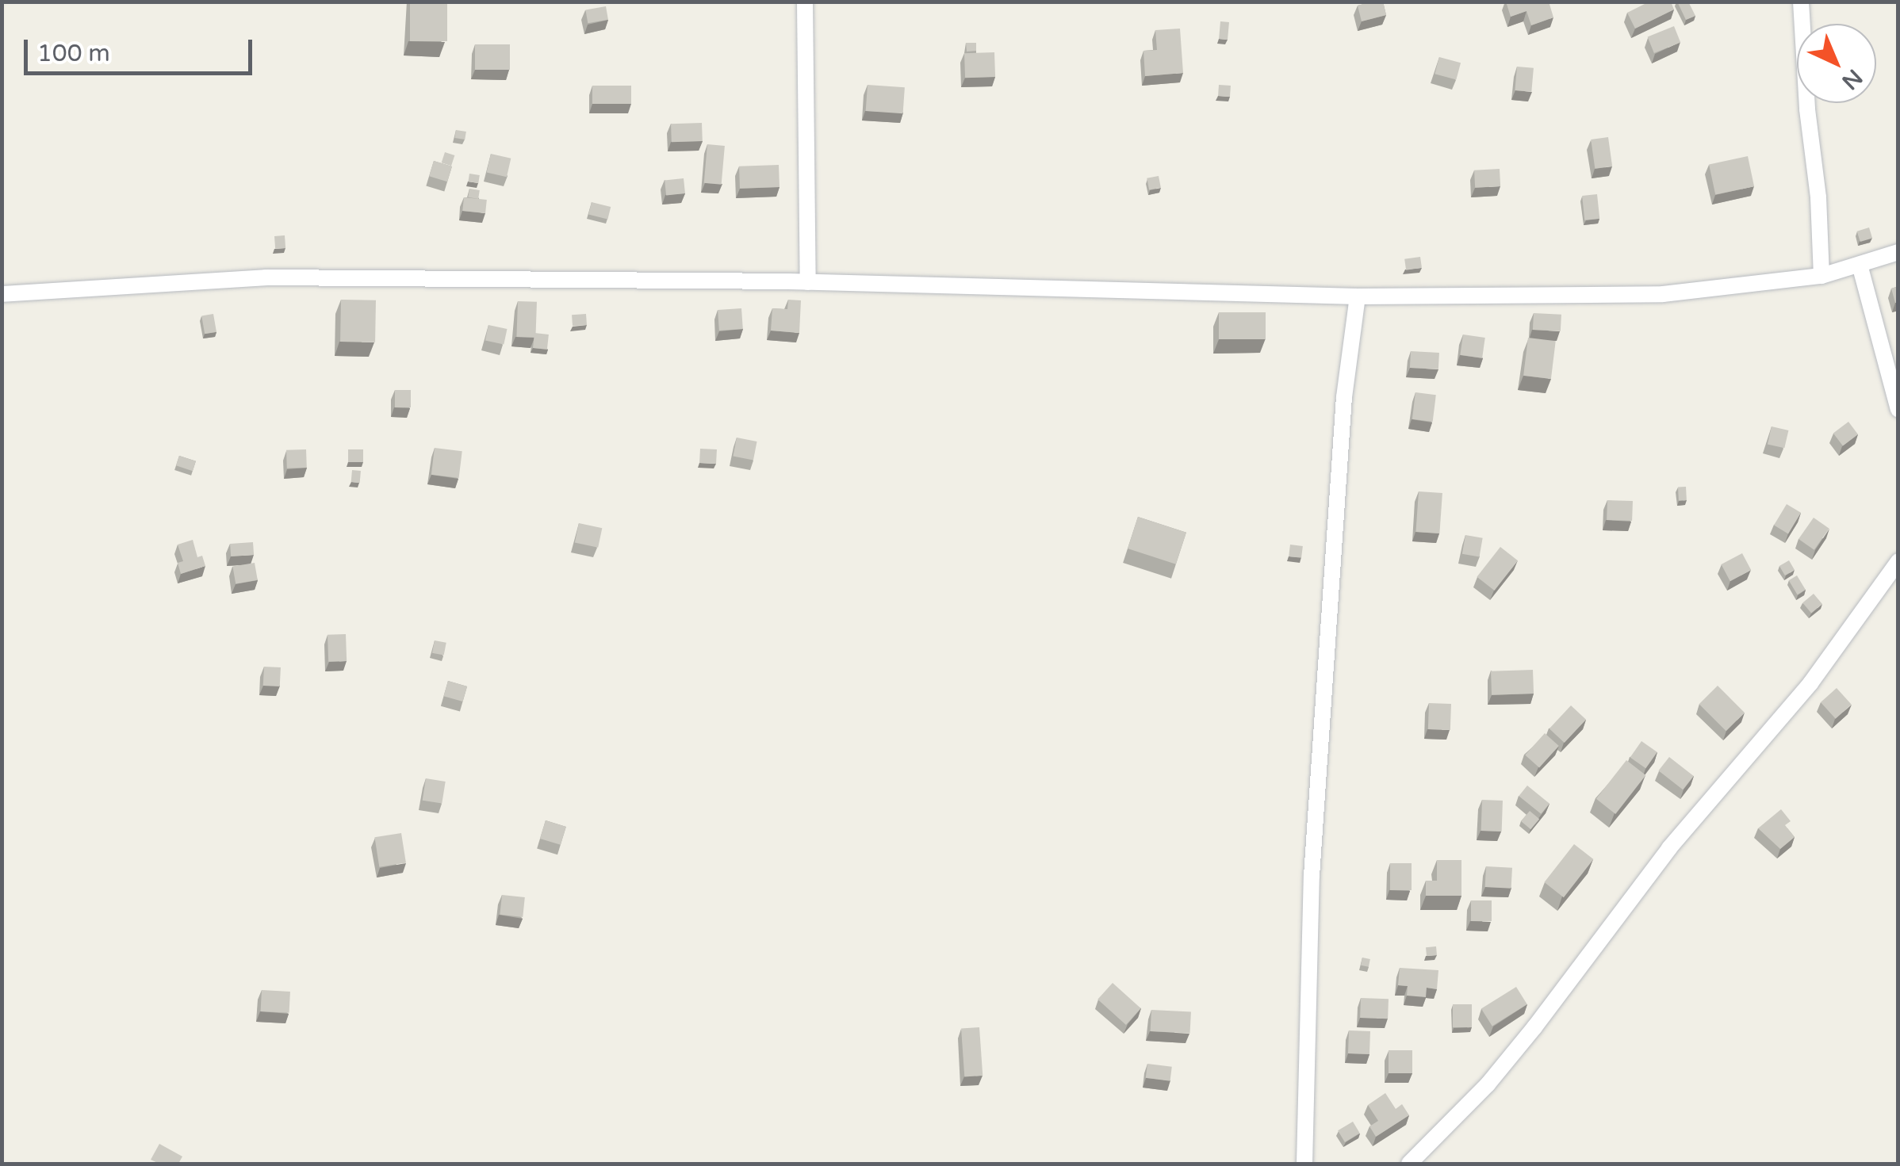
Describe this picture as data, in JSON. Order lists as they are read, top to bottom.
{
  "scale_bar": "100 m",
  "north": "bottom right"
}
